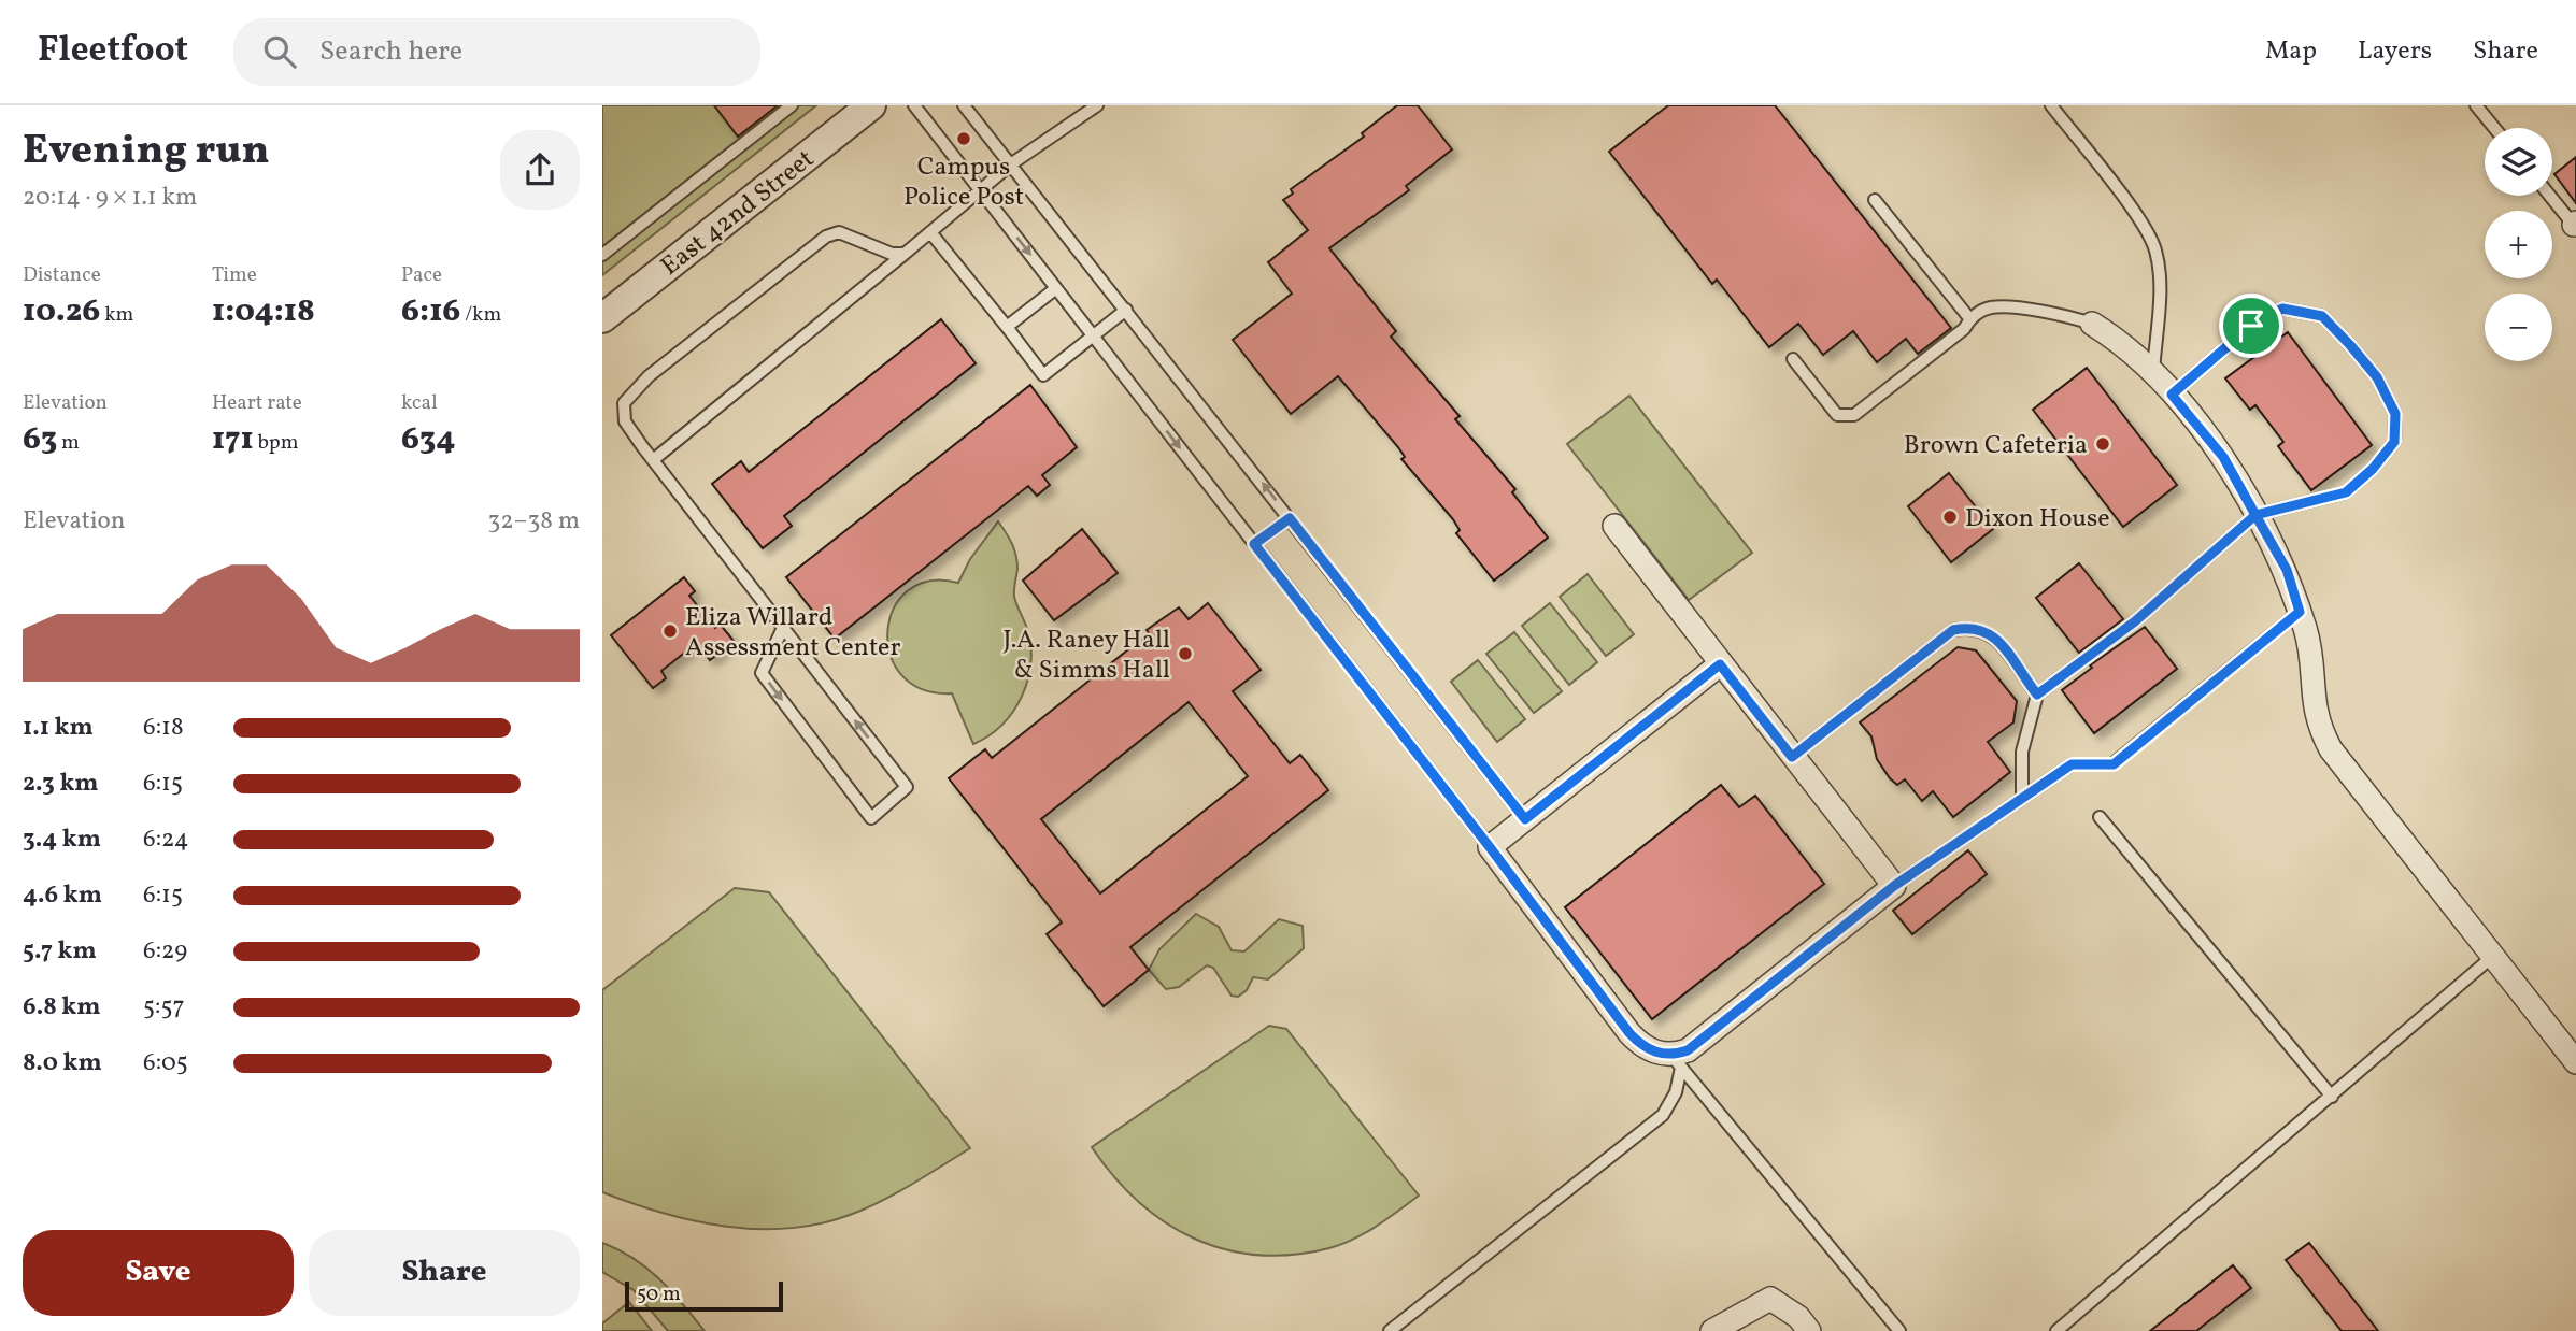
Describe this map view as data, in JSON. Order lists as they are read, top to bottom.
{
  "streets": {
    "street": ["East 42nd Street"]
  },
  "places": [
    "Campus Police Post",
    "Brown Cafeteria",
    "Dixon House",
    "Eliza Willard Assessment Center",
    "J.A. Raney Hall & Simms Hall"
  ],
  "scale_bar": "50 m",
  "page": {
    "header": "Fleetfoot",
    "search": "Search here",
    "nav": ["Map", "Layers", "Share"],
    "heading": ["Evening run", "20:14 · 9 × 1.1 km"],
    "map_buttons": ["+", "−"],
    "stats": [
      ["Distance", "10.26 km"],
      ["Time", "1:04:18"],
      ["Pace", "6:16 /km"],
      ["Elevation", "63 m"],
      ["Heart rate", "171 bpm"],
      ["kcal", "634"]
    ],
    "chart": ["Elevation", "32–38 m"],
    "list": [
      {
        "name": "1.1 km",
        "note": "6:18"
      },
      {
        "name": "2.3 km",
        "note": "6:15"
      },
      {
        "name": "3.4 km",
        "note": "6:24"
      },
      {
        "name": "4.6 km",
        "note": "6:15"
      },
      {
        "name": "5.7 km",
        "note": "6:29"
      },
      {
        "name": "6.8 km",
        "note": "5:57"
      },
      {
        "name": "8.0 km",
        "note": "6:05"
      }
    ],
    "buttons": ["Save", "Share"],
    "scale": "50 m"
  }
}
